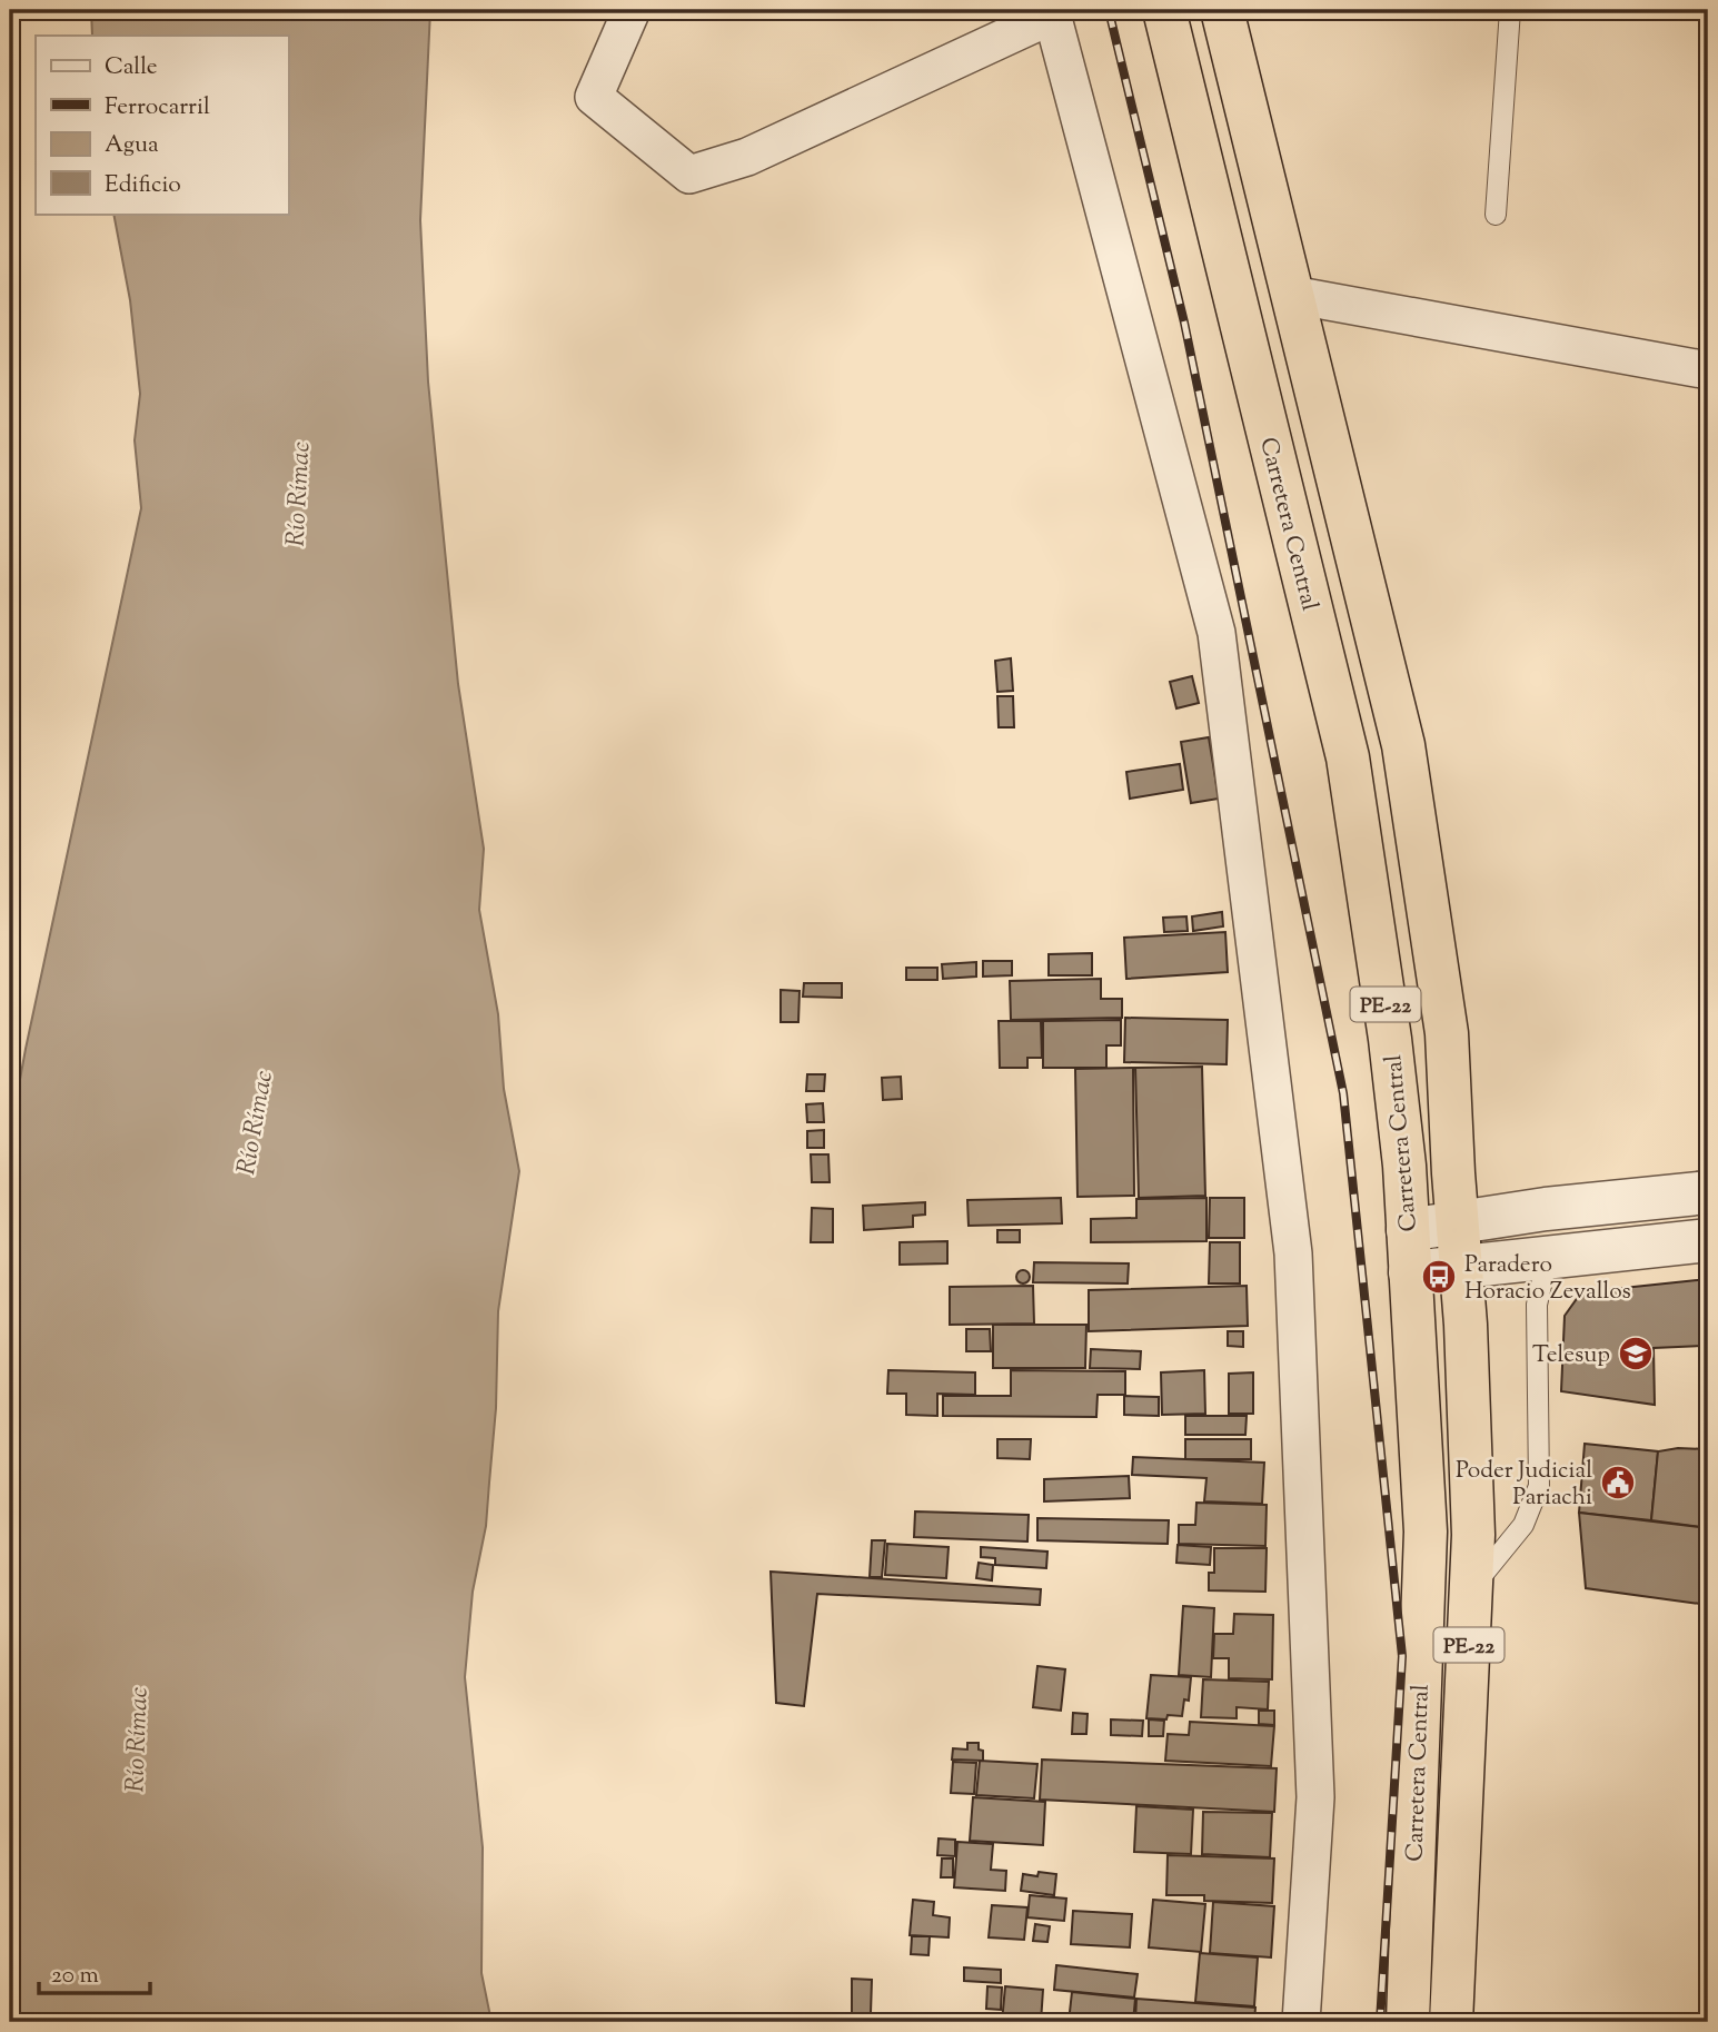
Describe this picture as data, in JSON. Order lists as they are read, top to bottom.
{
  "streets": {
    "highway": ["Carretera Central", "PE-22"]
  },
  "water": ["Río Rímac"],
  "places": {
    "bus stop": ["Paradero Horacio Zevallos"],
    "school or university": ["Telesup"],
    "public building": ["Poder Judicial Pariachi"]
  },
  "legend": [
    "Calle",
    "Ferrocarril",
    "Agua",
    "Edificio"
  ],
  "scale_bar": "20 m"
}
